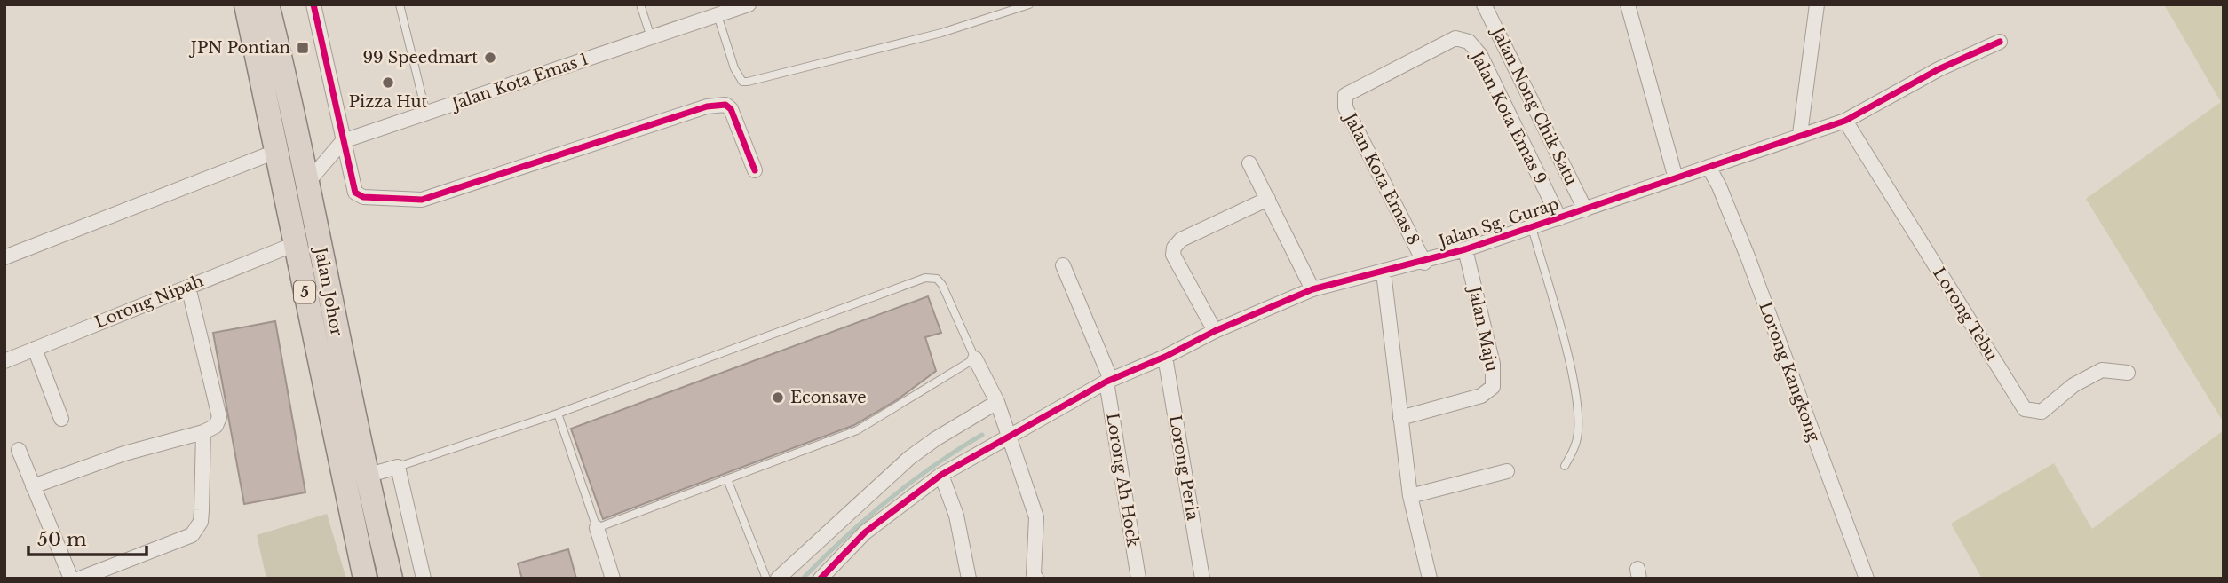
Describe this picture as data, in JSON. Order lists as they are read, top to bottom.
{
  "streets": {
    "highway": ["5", "Jalan Johor"],
    "street": [
      "Jalan Kota Emas 1",
      "Jalan Nong Chik Satu",
      "Jalan Kota Emas 9",
      "Jalan Kota Emas 8",
      "Jalan Sg. Gurap",
      "Lorong Nipah",
      "Lorong Tebu",
      "Jalan Maju",
      "Lorong Kangkong",
      "Lorong Peria",
      "Lorong Ah Hock"
    ]
  },
  "crossings": [
    ["Jalan Nong Chik Satu", "Jalan Sg. Gurap"],
    ["Jalan Kota Emas 9", "Jalan Kota Emas 8"],
    ["Jalan Kota Emas 9", "Jalan Sg. Gurap"],
    ["Jalan Kota Emas 8", "Jalan Sg. Gurap"],
    ["Jalan Sg. Gurap", "Lorong Tebu"],
    ["Jalan Sg. Gurap", "Jalan Maju"],
    ["Jalan Sg. Gurap", "Lorong Kangkong"],
    ["Jalan Sg. Gurap", "Lorong Peria"],
    ["Jalan Sg. Gurap", "Lorong Ah Hock"],
    ["Jalan Johor", "Lorong Nipah"]
  ],
  "places": {
    "transit": ["JPN Pontian"],
    "other": ["99 Speedmart", "Pizza Hut", "Econsave"]
  },
  "scale_bar": "50 m"
}
